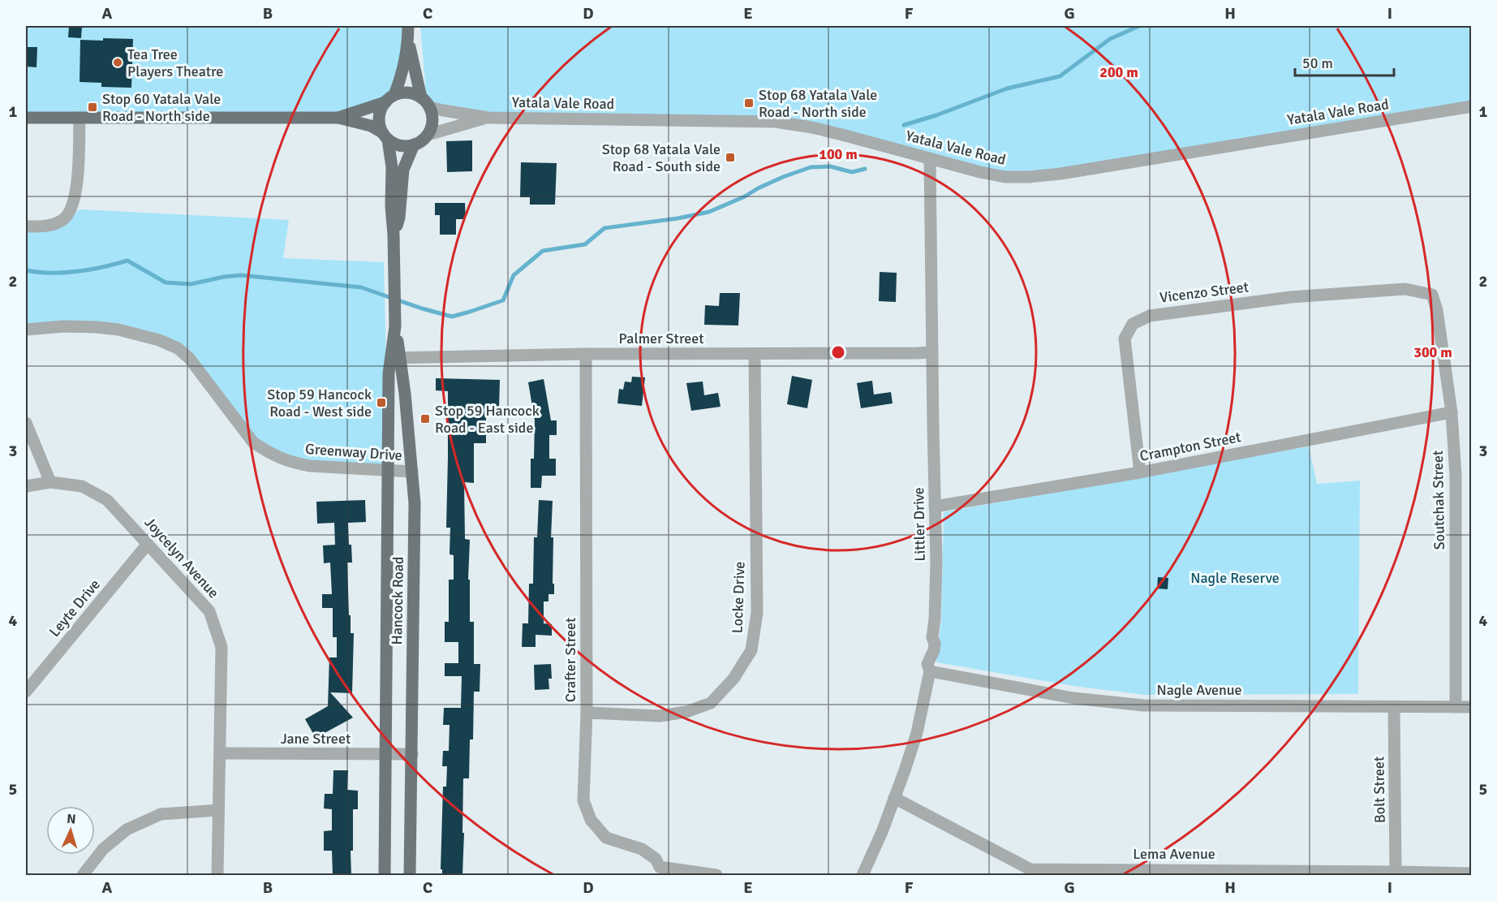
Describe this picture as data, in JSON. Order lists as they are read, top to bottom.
{
  "streets": {
    "main road": ["Hancock Road"],
    "street": [
      "Yatala Vale Road",
      "Vicenzo Street",
      "Palmer Street",
      "Crampton Street",
      "Greenway Drive",
      "Soutchak Street",
      "Littler Drive",
      "Joycelyn Avenue",
      "Locke Drive",
      "Leyte Drive",
      "Crafter Street",
      "Nagle Avenue",
      "Jane Street",
      "Bolt Street",
      "Lema Avenue"
    ]
  },
  "crossings": [
    ["Yatala Vale Road", "Littler Drive"],
    ["Yatala Vale Road", "Hancock Road"],
    ["Vicenzo Street", "Crampton Street"],
    ["Vicenzo Street", "Soutchak Street"],
    ["Palmer Street", "Littler Drive"],
    ["Palmer Street", "Locke Drive"],
    ["Palmer Street", "Hancock Road"],
    ["Palmer Street", "Crafter Street"],
    ["Crampton Street", "Soutchak Street"],
    ["Crampton Street", "Littler Drive"],
    ["Greenway Drive", "Hancock Road"],
    ["Soutchak Street", "Nagle Avenue"],
    ["Littler Drive", "Nagle Avenue"],
    ["Littler Drive", "Lema Avenue"],
    ["Joycelyn Avenue", "Leyte Drive"],
    ["Joycelyn Avenue", "Jane Street"],
    ["Locke Drive", "Crafter Street"],
    ["Hancock Road", "Jane Street"],
    ["Nagle Avenue", "Bolt Street"],
    ["Bolt Street", "Lema Avenue"]
  ],
  "parks": ["Nagle Reserve"],
  "places": {
    "other": ["Tea Tree Players Theatre"],
    "transit": [
      "Stop 68 Yatala Vale Road - North side",
      "Stop 60 Yatala Vale Road - North side",
      "Stop 68 Yatala Vale Road - South side",
      "Stop 59 Hancock Road - West side",
      "Stop 59 Hancock Road - East side"
    ]
  },
  "scale_bar": "50 m",
  "north": "top",
  "grid": {
    "columns": [
      "A",
      "B",
      "C",
      "D",
      "E",
      "F",
      "G",
      "H",
      "I"
    ],
    "rows": [
      "1",
      "2",
      "3",
      "4",
      "5"
    ]
  },
  "rings": ["200 m", "100 m", "300 m"]
}
